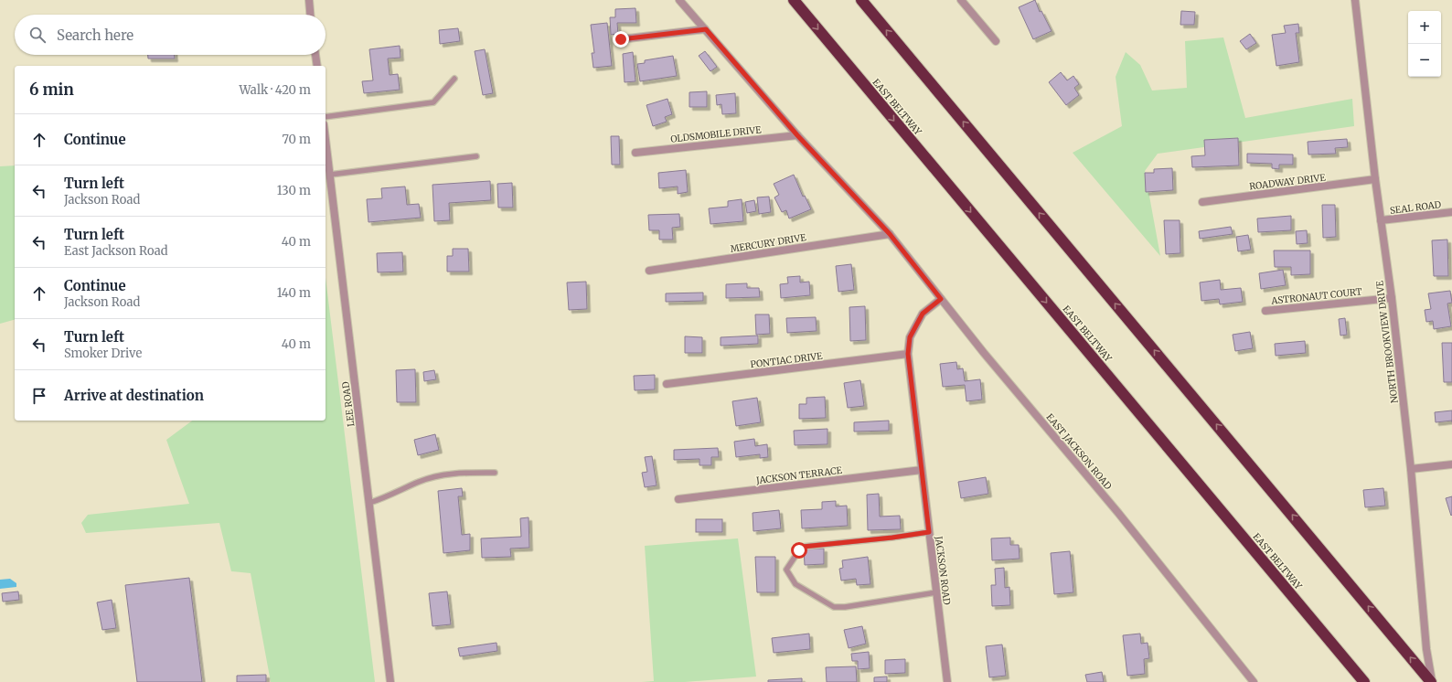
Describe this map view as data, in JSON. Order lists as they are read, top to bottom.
{
  "streets": {
    "highway": ["EAST BELTWAY"],
    "street": [
      "OLDSMOBILE DRIVE",
      "ROADWAY DRIVE",
      "SEAL ROAD",
      "MERCURY DRIVE",
      "ASTRONAUT COURT",
      "NORTH BROOKVIEW DRIVE",
      "PONTIAC DRIVE",
      "LEE ROAD",
      "EAST JACKSON ROAD",
      "JACKSON TERRACE",
      "JACKSON ROAD"
    ]
  },
  "crossings": [
    ["ROADWAY DRIVE", "NORTH BROOKVIEW DRIVE"],
    ["SEAL ROAD", "NORTH BROOKVIEW DRIVE"],
    ["MERCURY DRIVE", "EAST JACKSON ROAD"],
    ["ASTRONAUT COURT", "NORTH BROOKVIEW DRIVE"],
    ["PONTIAC DRIVE", "JACKSON ROAD"],
    ["EAST JACKSON ROAD", "JACKSON ROAD"],
    ["JACKSON TERRACE", "JACKSON ROAD"]
  ],
  "page": {
    "map_buttons": ["+", "−"],
    "search": "Search here",
    "heading": ["6 min", "Walk · 420 m"],
    "list": [
      ["Continue", "70 m"],
      ["Turn left", "Jackson Road", "130 m"],
      ["Turn left", "East Jackson Road", "40 m"],
      ["Continue", "Jackson Road", "140 m"],
      ["Turn left", "Smoker Drive", "40 m"],
      "Arrive at destination"
    ]
  }
}
